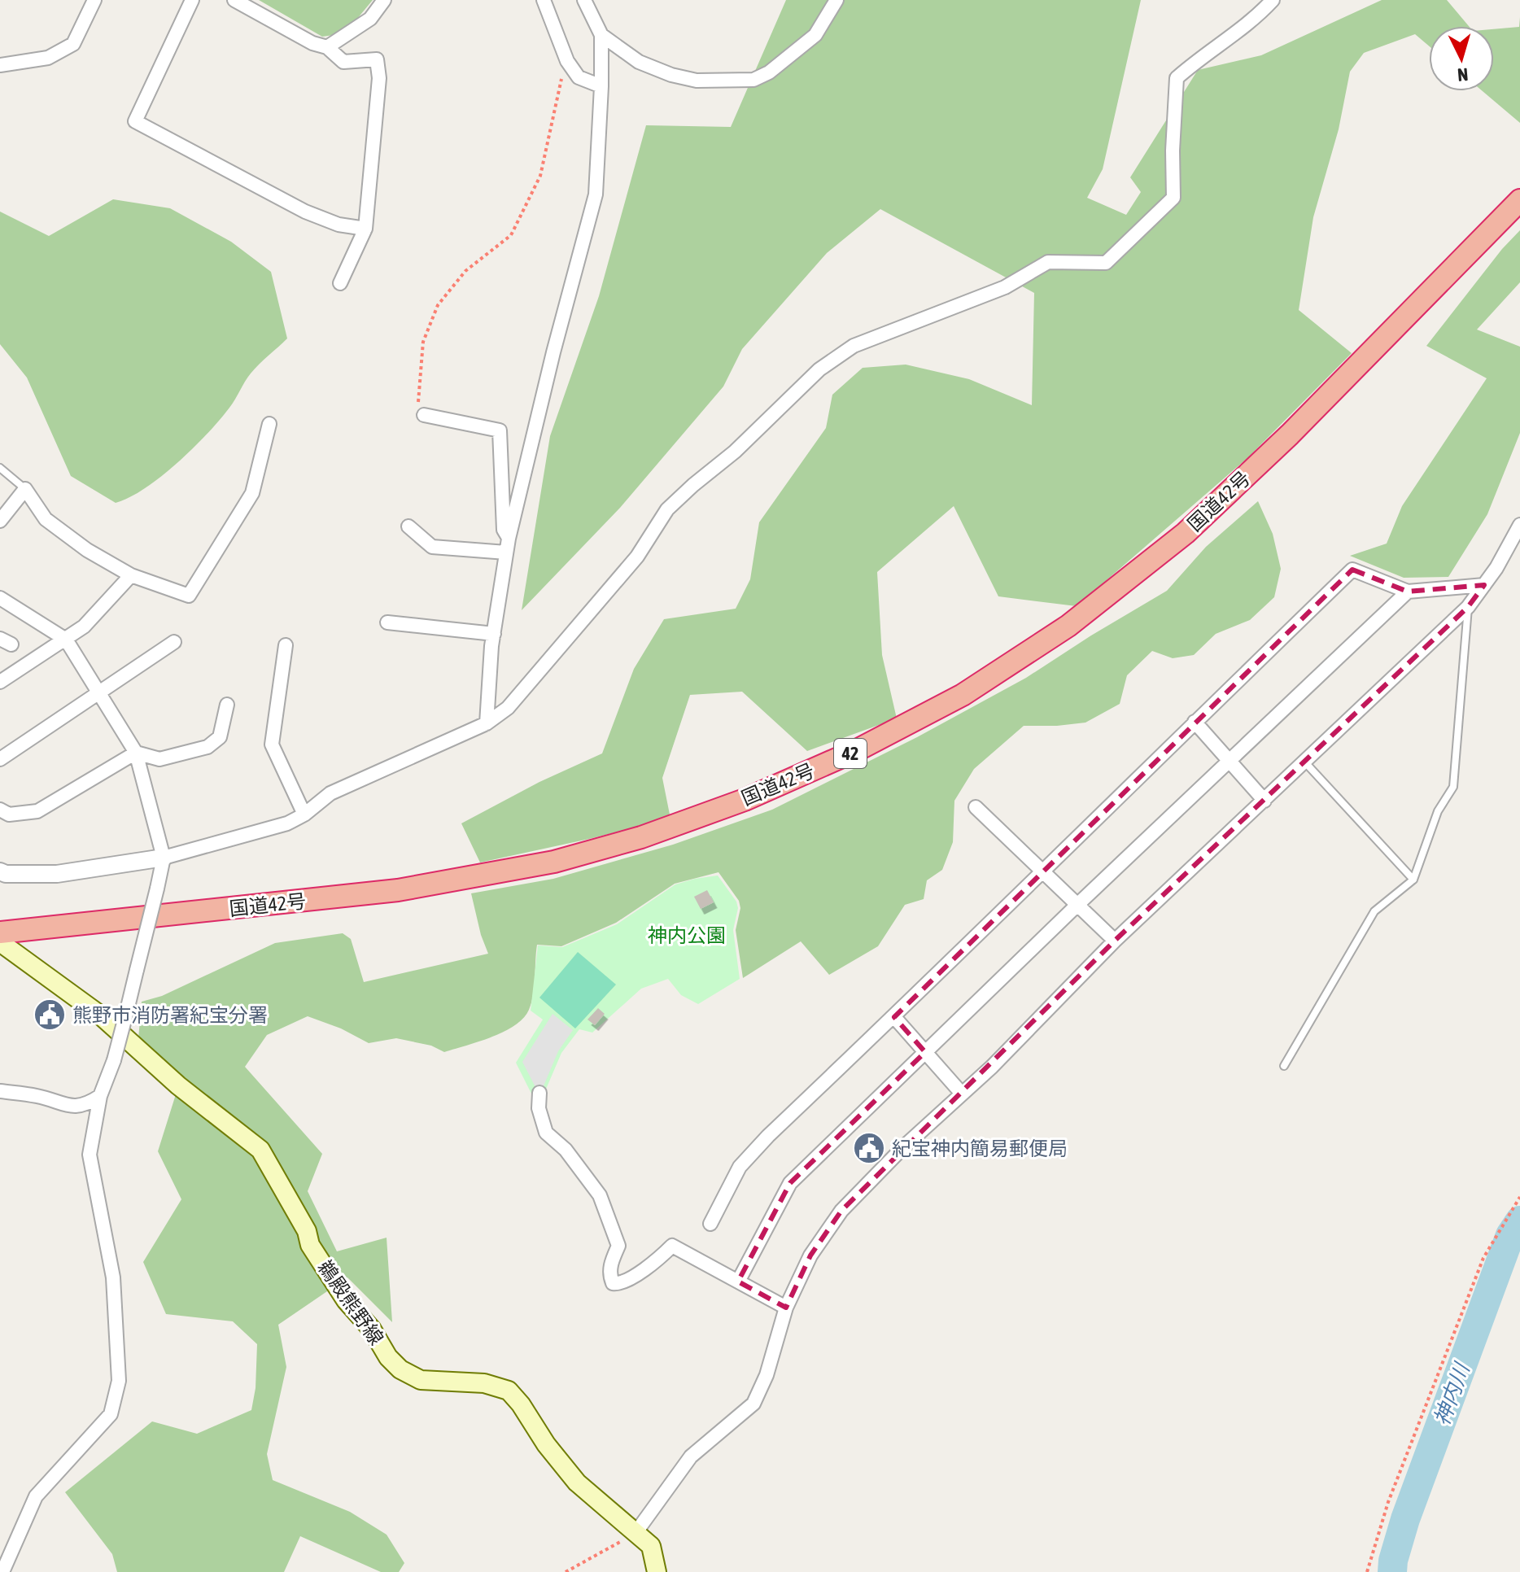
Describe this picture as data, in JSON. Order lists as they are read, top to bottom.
{
  "streets": {
    "highway": ["国道42号", "42"],
    "main road": ["鵜殿熊野線"]
  },
  "water": ["神内川"],
  "parks": ["神内公園"],
  "places": {
    "public building": ["熊野市消防署紀宝分署", "紀宝神内簡易郵便局"]
  },
  "north": "bottom"
}
